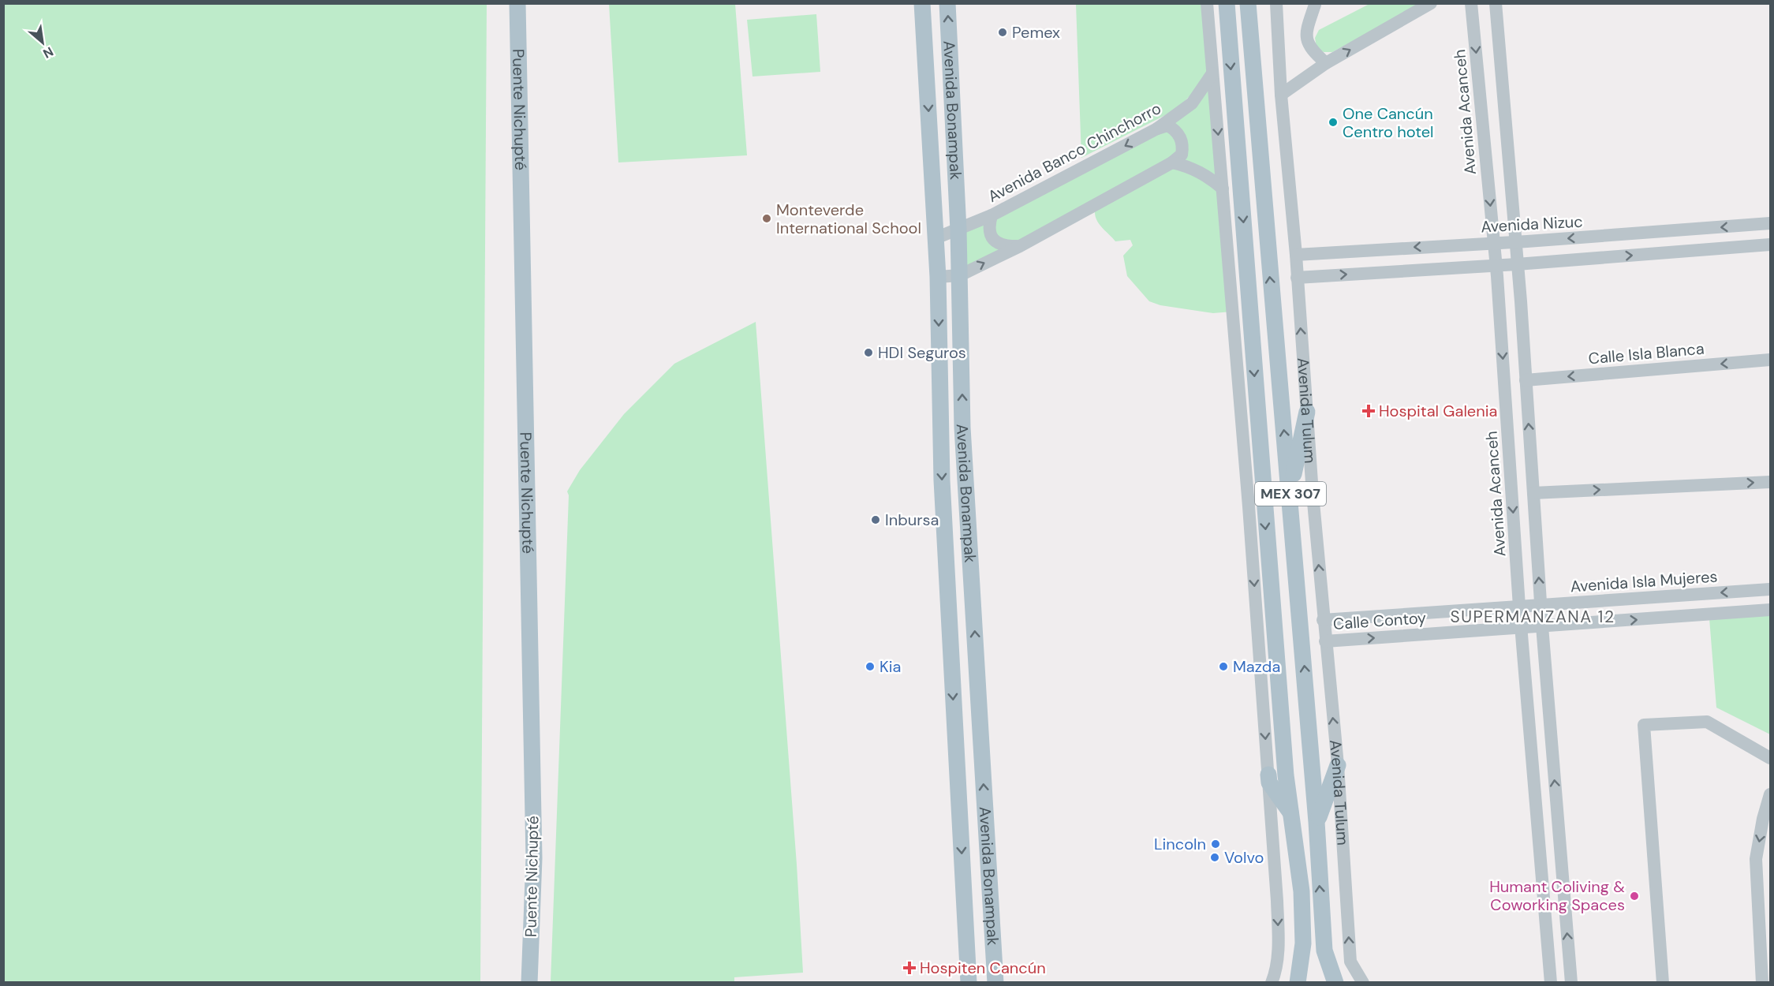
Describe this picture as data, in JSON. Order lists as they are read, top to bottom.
{
  "streets": {
    "main road": [
      "Puente Nichupté",
      "Avenida Bonampak",
      "Avenida Tulum",
      "MEX 307"
    ],
    "street": [
      "Avenida Acanceh",
      "Avenida Banco Chinchorro",
      "Avenida Nizuc",
      "Calle Isla Blanca",
      "Avenida Isla Mujeres",
      "Calle Contoy"
    ]
  },
  "crossings": [
    ["Avenida Bonampak", "Avenida Banco Chinchorro"],
    ["Avenida Acanceh", "Avenida Nizuc"],
    ["Avenida Acanceh", "Avenida Isla Mujeres"],
    ["Avenida Acanceh", "Calle Contoy"],
    ["Avenida Nizuc", "Avenida Tulum"],
    ["Avenida Tulum", "Calle Contoy"],
    ["Avenida Isla Mujeres", "Calle Contoy"]
  ],
  "districts": ["SUPERMANZANA 12"],
  "places": {
    "other": [
      "Pemex",
      "One Cancún Centro hotel",
      "Monteverde International School",
      "HDI Seguros",
      "Inbursa",
      "Kia",
      "Mazda",
      "Lincoln",
      "Volvo",
      "Humant Coliving & Coworking Spaces"
    ],
    "health": ["Hospital Galenia", "Hospiten Cancún"]
  },
  "north": "bottom right"
}
